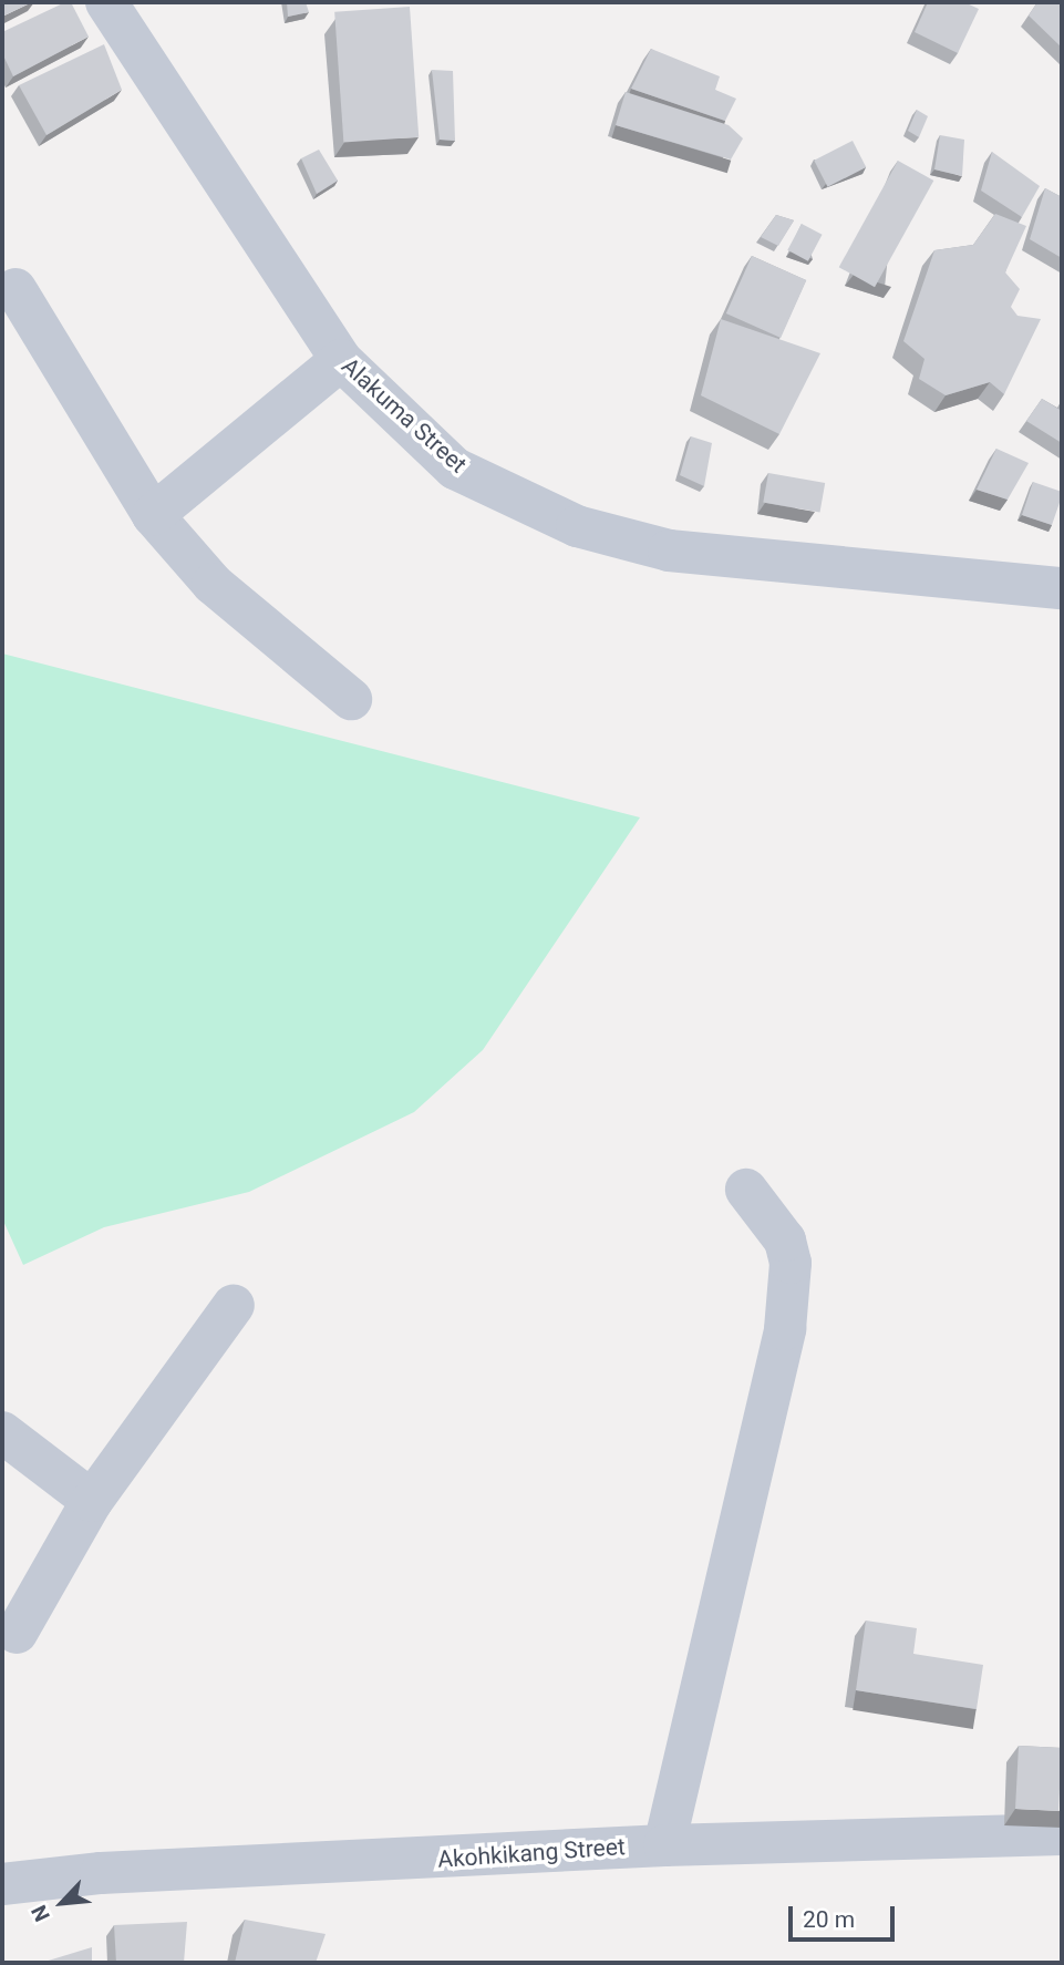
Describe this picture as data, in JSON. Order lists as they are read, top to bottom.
{
  "streets": {
    "street": ["Alakuma Street", "Akohkikang Street"]
  },
  "scale_bar": "20 m",
  "north": "bottom left"
}
